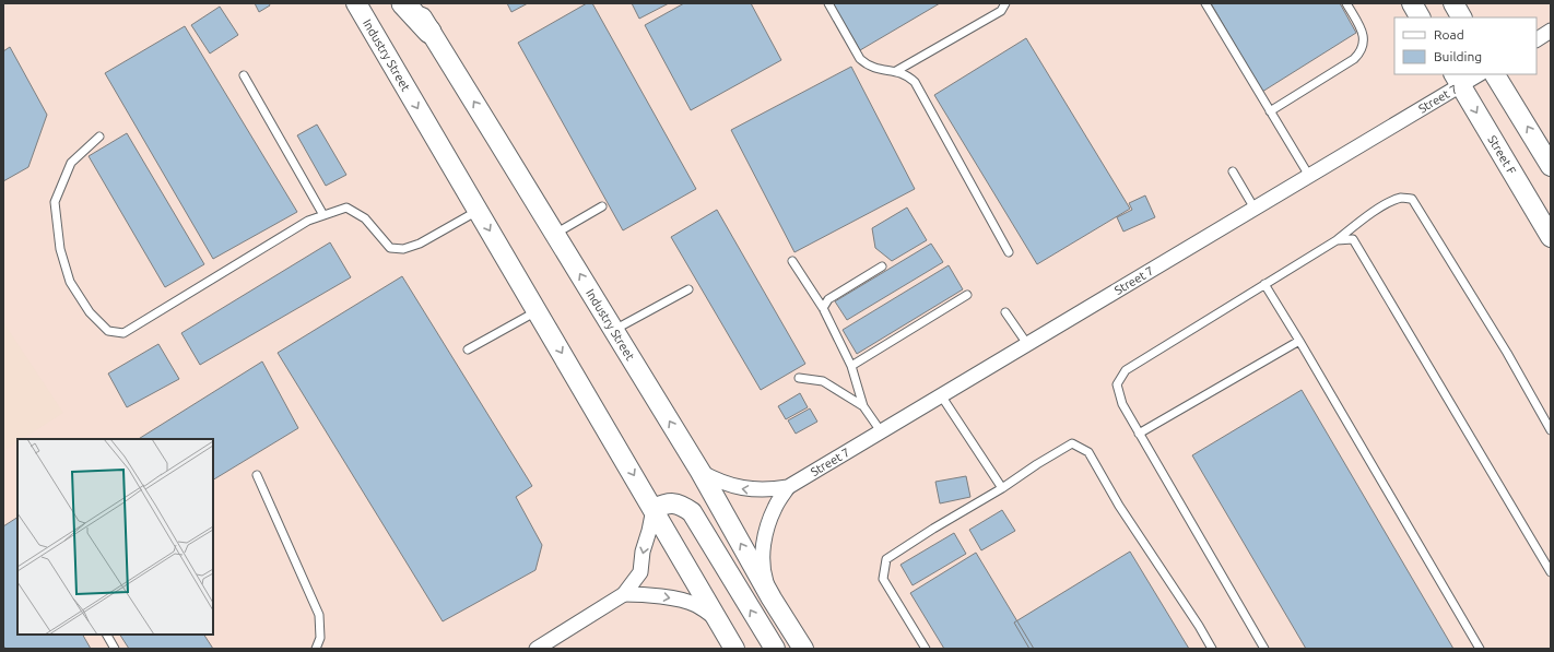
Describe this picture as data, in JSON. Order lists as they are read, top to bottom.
{
  "streets": {
    "street": ["Industry Street", "Street 7", "Street F"]
  },
  "crossings": [
    ["Industry Street", "Street 7"],
    ["Street 7", "Street F"]
  ],
  "legend": ["Road", "Building"]
}
